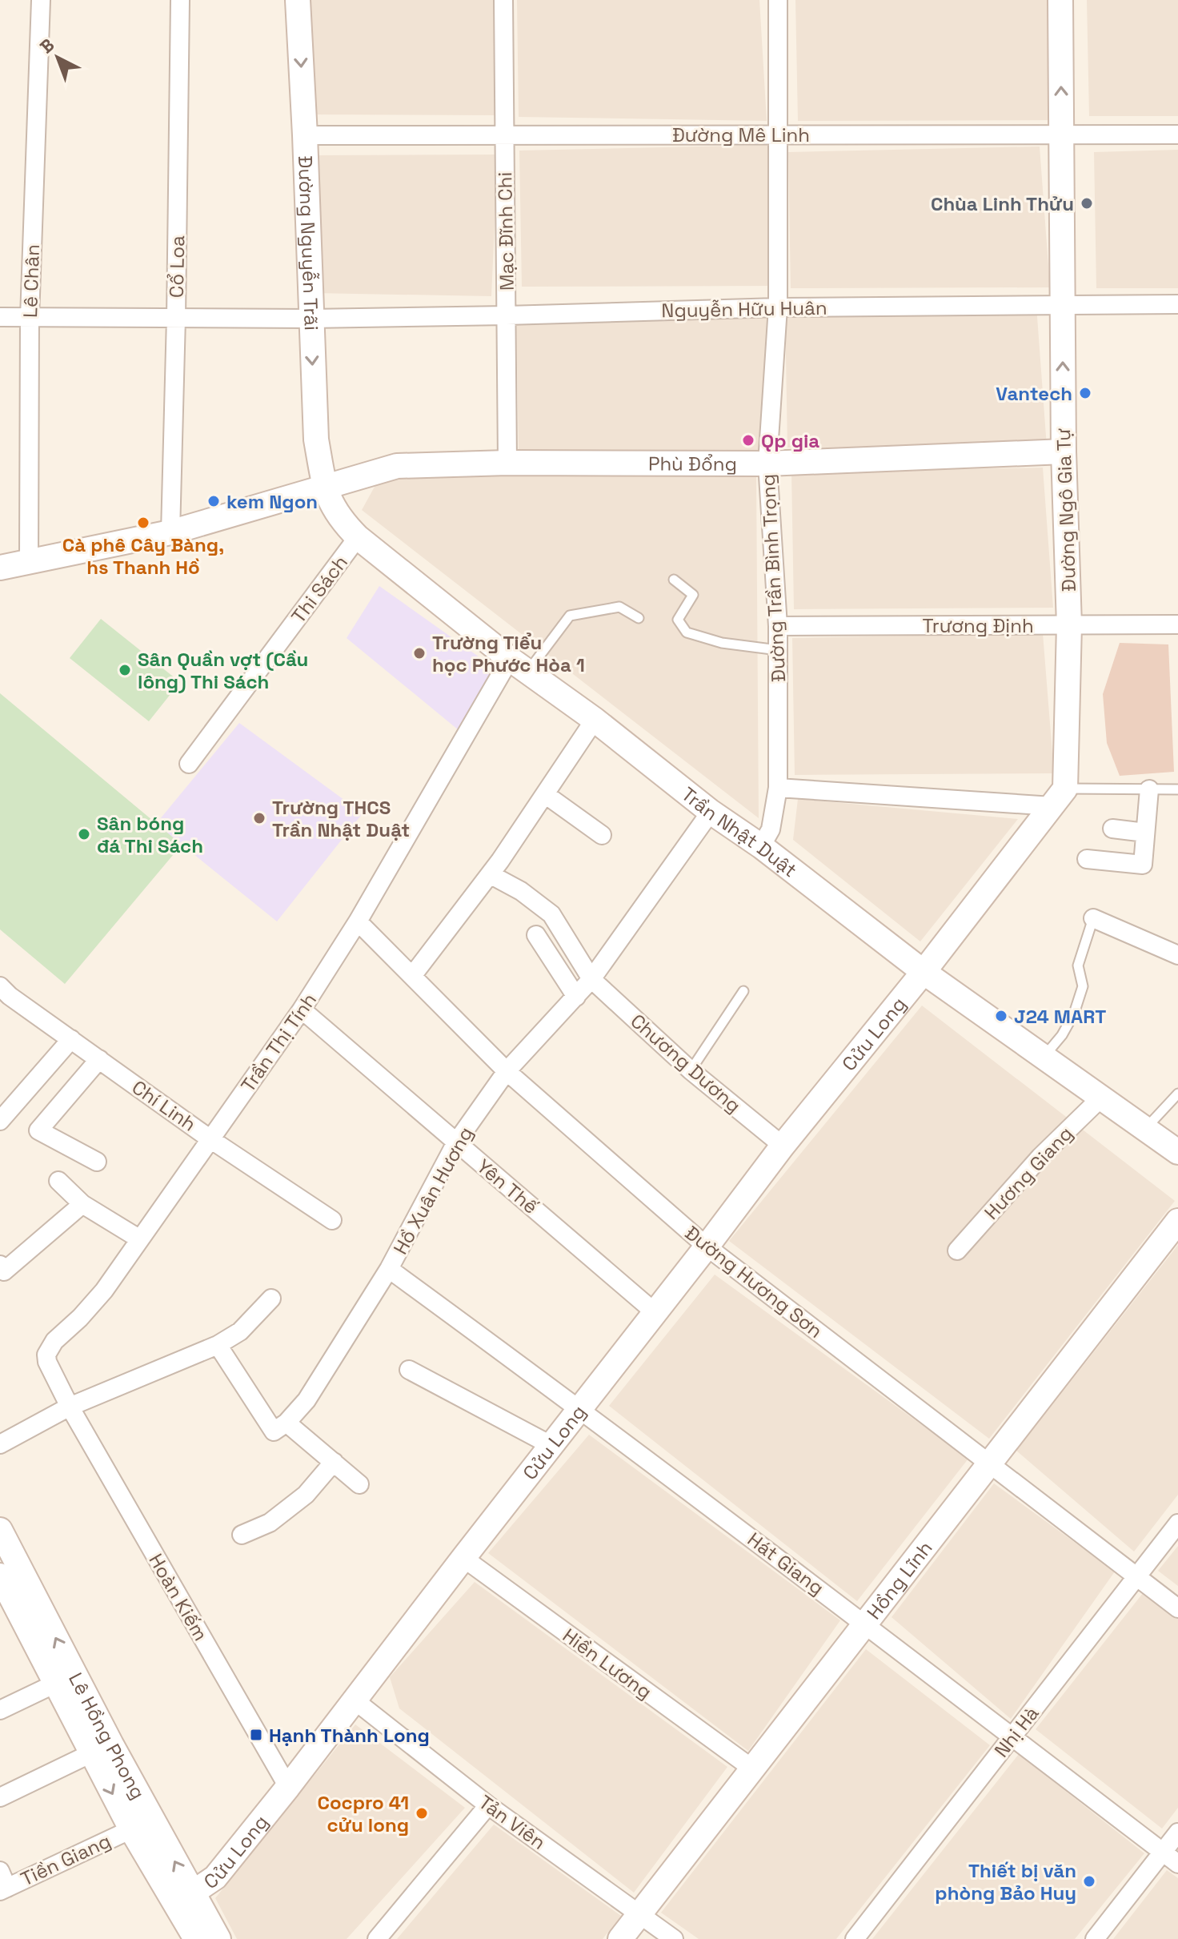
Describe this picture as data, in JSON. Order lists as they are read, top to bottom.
{
  "streets": {
    "street": [
      "Đường Mê Linh",
      "Mạc Đĩnh Chi",
      "Đường Nguyễn Trãi",
      "Cổ Loa",
      "Lê Chân",
      "Nguyễn Hữu Huân",
      "Phù Đổng",
      "Đường Ngô Gia Tự",
      "Đường Trần Bình Trọng",
      "Thi Sách",
      "Trương Định",
      "Trần Nhật Duật",
      "Cửu Long",
      "Trần Thị Tính",
      "Chương Dương",
      "Chí Linh",
      "Hương Giang",
      "Yên Thế",
      "Hồ Xuân Hương",
      "Đường Hương Sơn",
      "Hát Giang",
      "Hồng Lĩnh",
      "Hoàn Kiếm",
      "Hiền Lương",
      "Nhị Hà",
      "Lê Hồng Phong",
      "Tản Viên",
      "Tiền Giang"
    ]
  },
  "crossings": [
    ["Đường Mê Linh", "Mạc Đĩnh Chi"],
    ["Đường Mê Linh", "Đường Nguyễn Trãi"],
    ["Đường Mê Linh", "Đường Ngô Gia Tự"],
    ["Đường Mê Linh", "Đường Trần Bình Trọng"],
    ["Mạc Đĩnh Chi", "Nguyễn Hữu Huân"],
    ["Mạc Đĩnh Chi", "Phù Đổng"],
    ["Đường Nguyễn Trãi", "Nguyễn Hữu Huân"],
    ["Đường Nguyễn Trãi", "Phù Đổng"],
    ["Đường Nguyễn Trãi", "Trần Nhật Duật"],
    ["Cổ Loa", "Nguyễn Hữu Huân"],
    ["Cổ Loa", "Phù Đổng"],
    ["Lê Chân", "Nguyễn Hữu Huân"],
    ["Lê Chân", "Phù Đổng"],
    ["Nguyễn Hữu Huân", "Đường Ngô Gia Tự"],
    ["Nguyễn Hữu Huân", "Đường Trần Bình Trọng"],
    ["Phù Đổng", "Đường Ngô Gia Tự"],
    ["Phù Đổng", "Đường Trần Bình Trọng"],
    ["Phù Đổng", "Trần Nhật Duật"],
    ["Đường Ngô Gia Tự", "Trương Định"],
    ["Đường Trần Bình Trọng", "Trương Định"],
    ["Đường Trần Bình Trọng", "Trần Nhật Duật"],
    ["Thi Sách", "Trần Nhật Duật"],
    ["Trần Nhật Duật", "Cửu Long"],
    ["Trần Nhật Duật", "Trần Thị Tính"],
    ["Trần Nhật Duật", "Hương Giang"],
    ["Trần Nhật Duật", "Hồ Xuân Hương"],
    ["Cửu Long", "Chương Dương"],
    ["Cửu Long", "Yên Thế"],
    ["Cửu Long", "Đường Hương Sơn"],
    ["Cửu Long", "Hát Giang"],
    ["Cửu Long", "Hoàn Kiếm"],
    ["Cửu Long", "Hiền Lương"],
    ["Cửu Long", "Lê Hồng Phong"],
    ["Cửu Long", "Tản Viên"],
    ["Trần Thị Tính", "Chí Linh"],
    ["Trần Thị Tính", "Yên Thế"],
    ["Trần Thị Tính", "Đường Hương Sơn"],
    ["Trần Thị Tính", "Hoàn Kiếm"],
    ["Chương Dương", "Hồ Xuân Hương"],
    ["Yên Thế", "Hồ Xuân Hương"],
    ["Hồ Xuân Hương", "Đường Hương Sơn"],
    ["Hồ Xuân Hương", "Hát Giang"],
    ["Đường Hương Sơn", "Hồng Lĩnh"],
    ["Đường Hương Sơn", "Nhị Hà"],
    ["Hát Giang", "Hồng Lĩnh"],
    ["Hát Giang", "Nhị Hà"],
    ["Hồng Lĩnh", "Hiền Lương"],
    ["Hồng Lĩnh", "Tản Viên"],
    ["Lê Hồng Phong", "Tiền Giang"]
  ],
  "one_way": ["Đường Nguyễn Trãi", "Đường Ngô Gia Tự"],
  "places": {
    "other": [
      "Chùa Linh Thửu",
      "Vantech",
      "Qp gia",
      "kem Ngon",
      "Cà phê Cây Bàng, hs Thanh Hồ",
      "Trường Tiểu học Phước Hòa 1",
      "Sân Quần vợt (Cầu lông) Thi Sách",
      "Trường THCS Trần Nhật Duật",
      "Sân bóng đá Thi Sách",
      "J24 MART",
      "Cocpro 41 cửu long",
      "Thiết bị văn phòng Bảo Huy"
    ],
    "transit": ["Hạnh Thành Long"]
  },
  "north": "top left"
}
